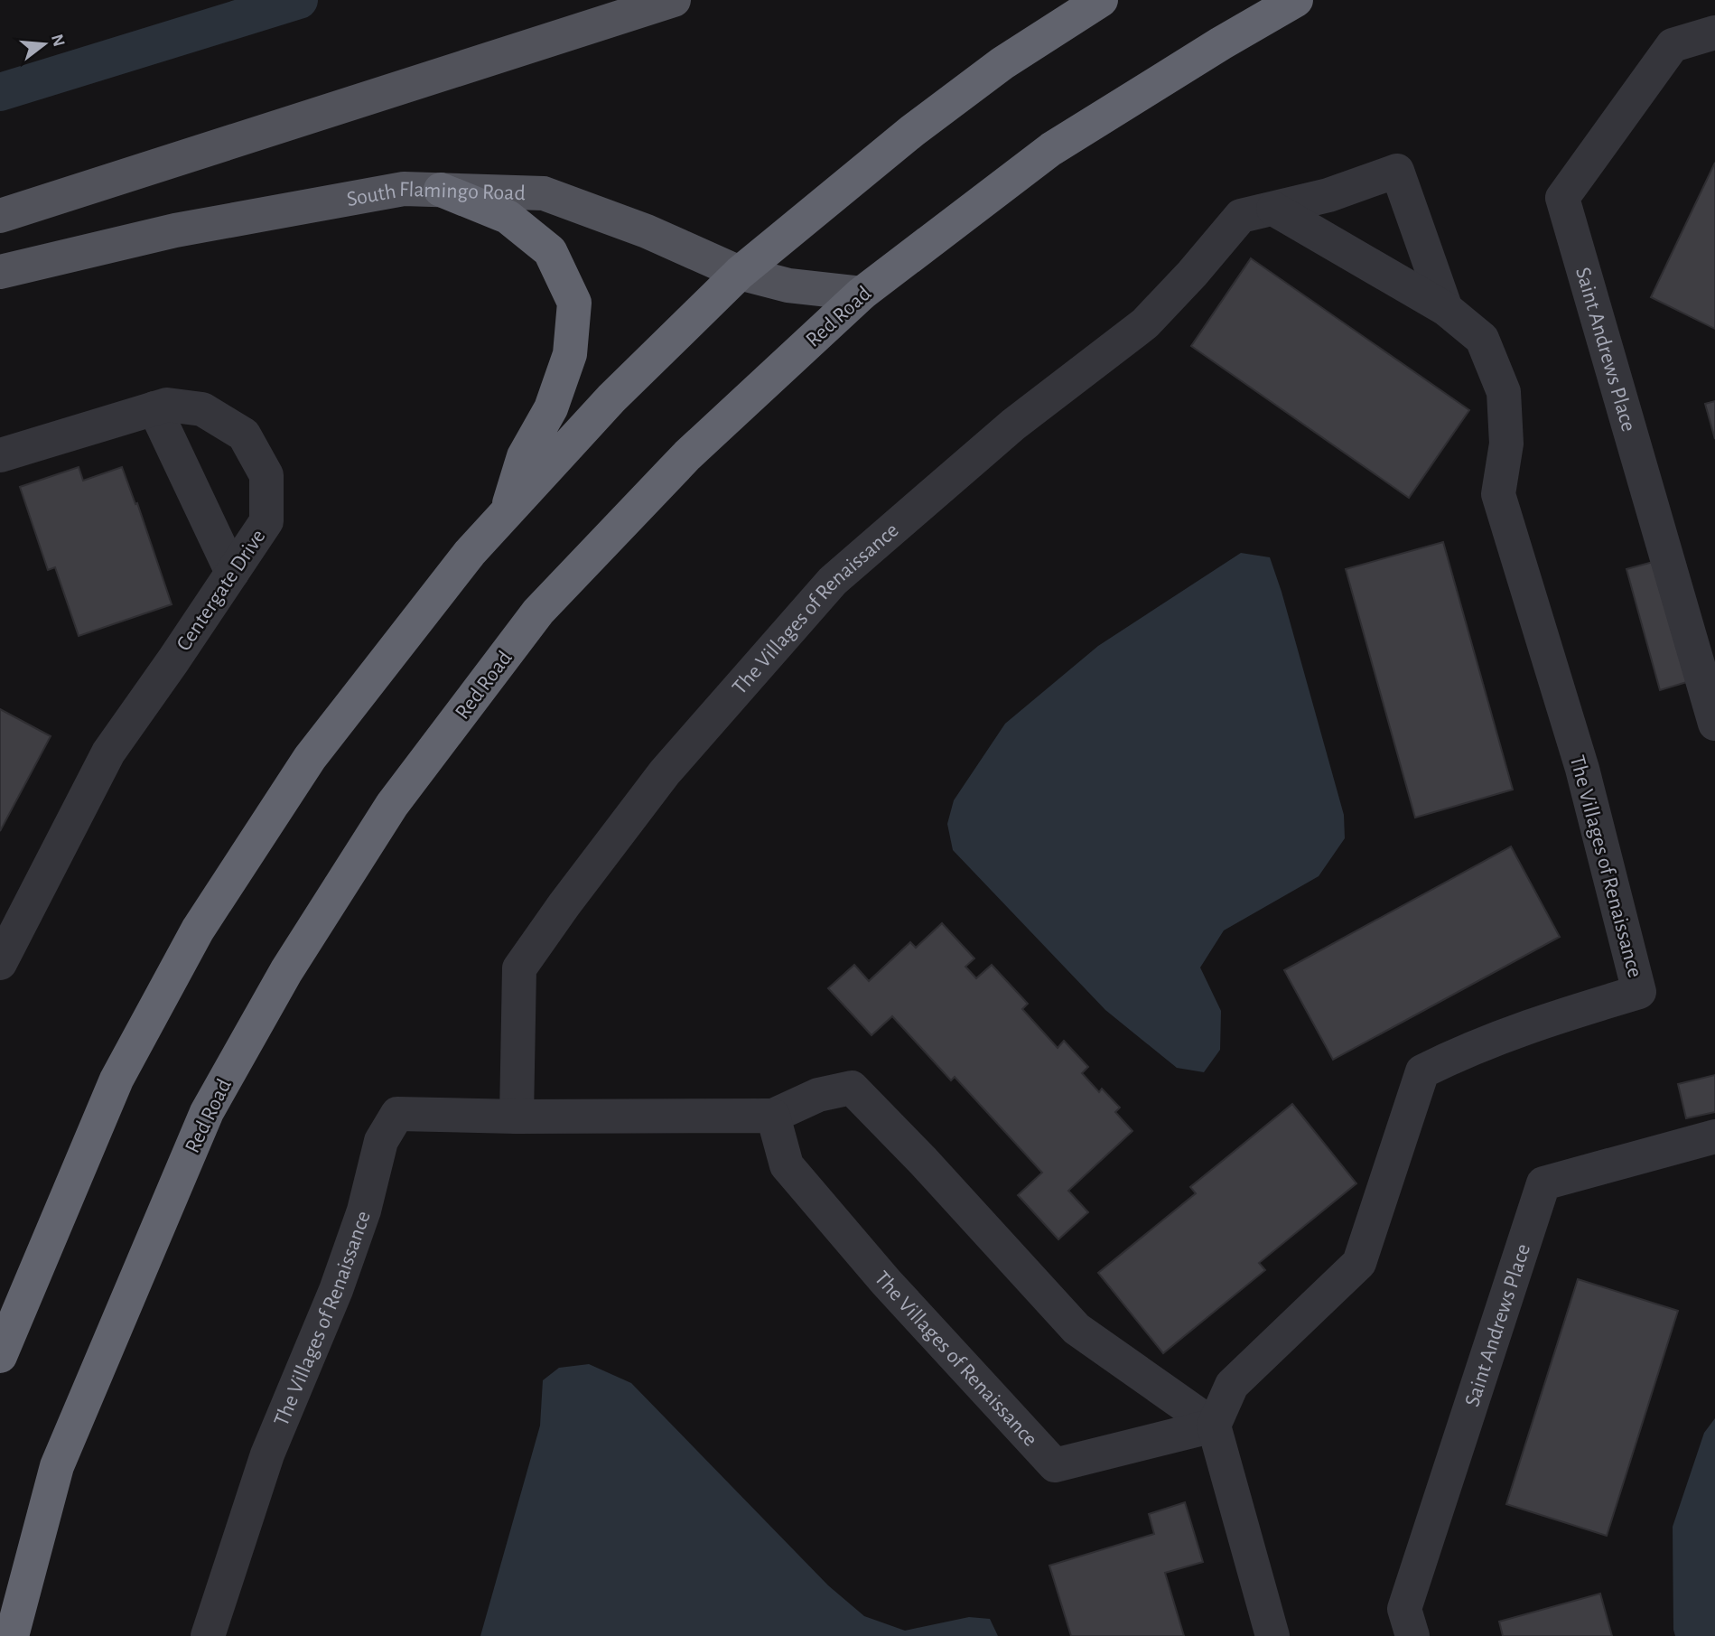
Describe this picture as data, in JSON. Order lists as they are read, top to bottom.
{
  "streets": {
    "highway": ["Red Road"],
    "main road": ["South Flamingo Road"],
    "street": ["Saint Andrews Place", "Centergate Drive", "The Villages of Renaissance"]
  },
  "crossings": [
    ["South Flamingo Road", "Red Road"]
  ],
  "north": "right"
}
